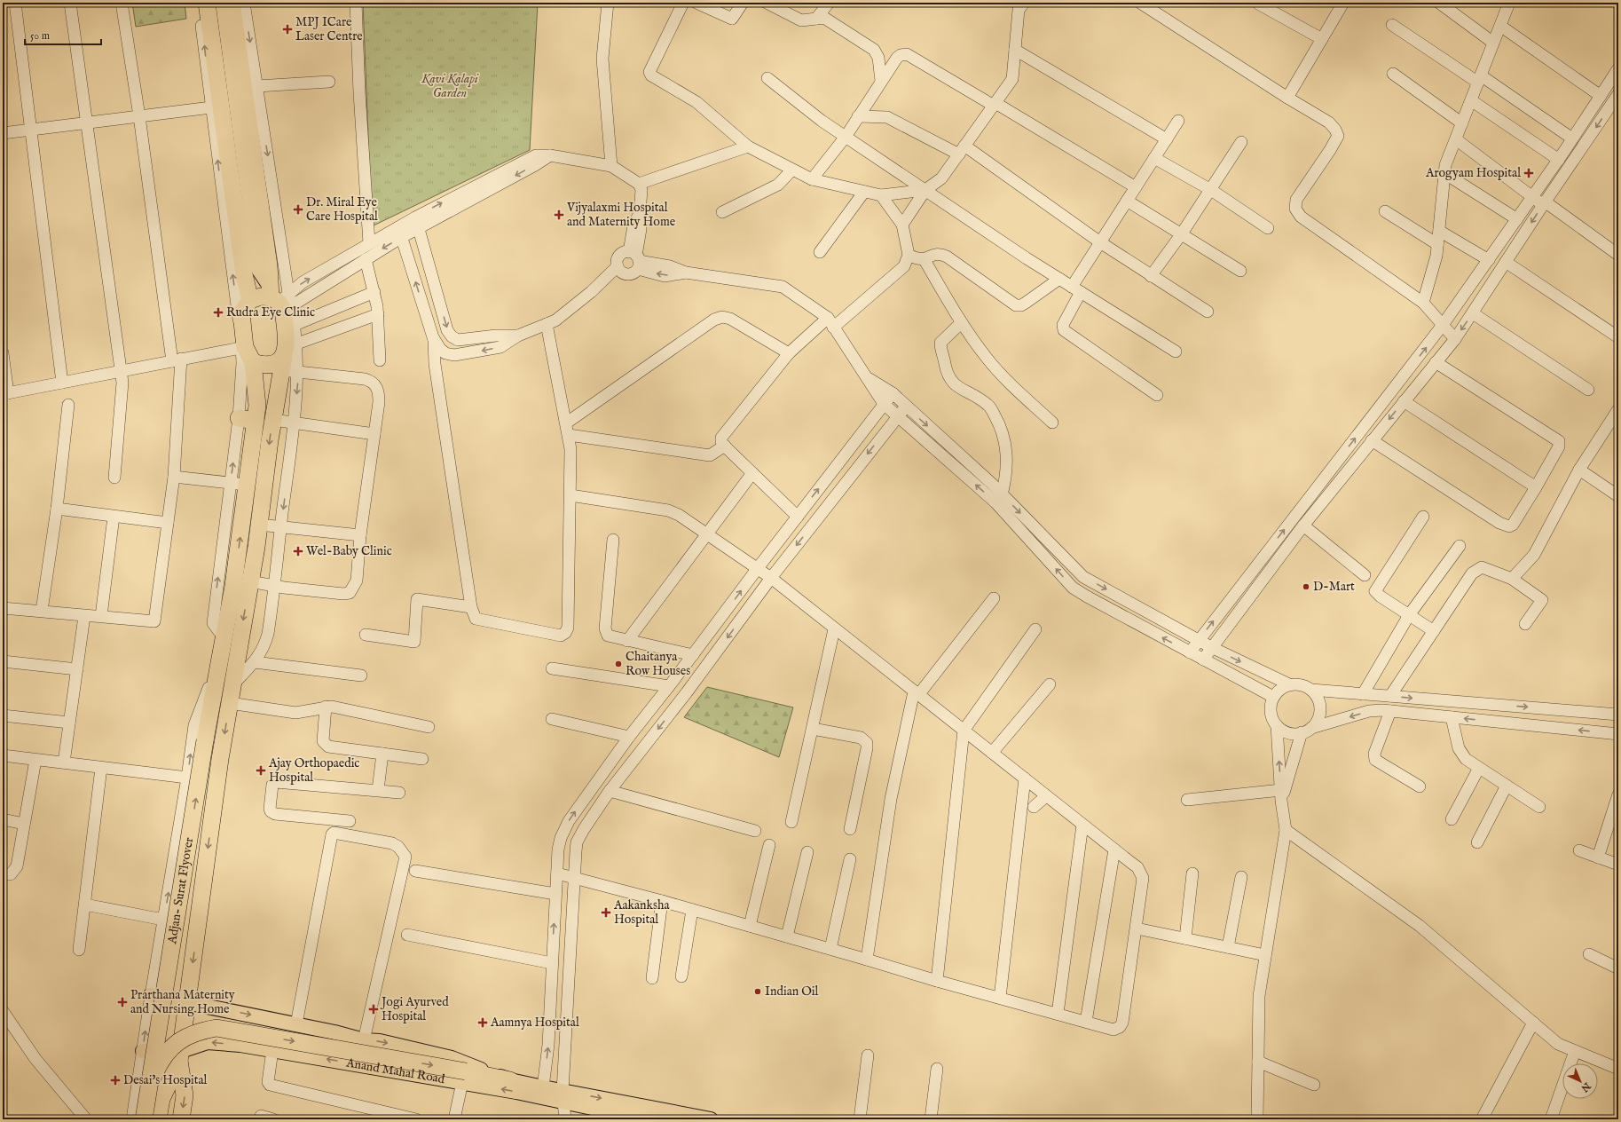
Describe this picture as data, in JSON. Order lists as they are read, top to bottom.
{
  "streets": {
    "highway": ["Adjan- Surat Flyover"],
    "main road": ["Anand Mahal Road"]
  },
  "parks": ["Kavi Kalapi Garden"],
  "places": {
    "health": [
      "MPJ ICare Laser Centre",
      "Arogyam Hospital",
      "Dr. Miral Eye Care Hospital",
      "Vijyalaxmi Hospital and Maternity Home",
      "Rudra Eye Clinic",
      "Wel-Baby Clinic",
      "Ajay Orthopaedic Hospital",
      "Aakanksha Hospital",
      "Prarthana Maternity and Nursing Home",
      "Jogi Ayurved Hospital",
      "Aamnya Hospital",
      "Desai's Hospital"
    ],
    "other": ["D-Mart", "Chaitanya Row Houses", "Indian Oil"]
  },
  "scale_bar": "50 m",
  "north": "bottom right"
}
